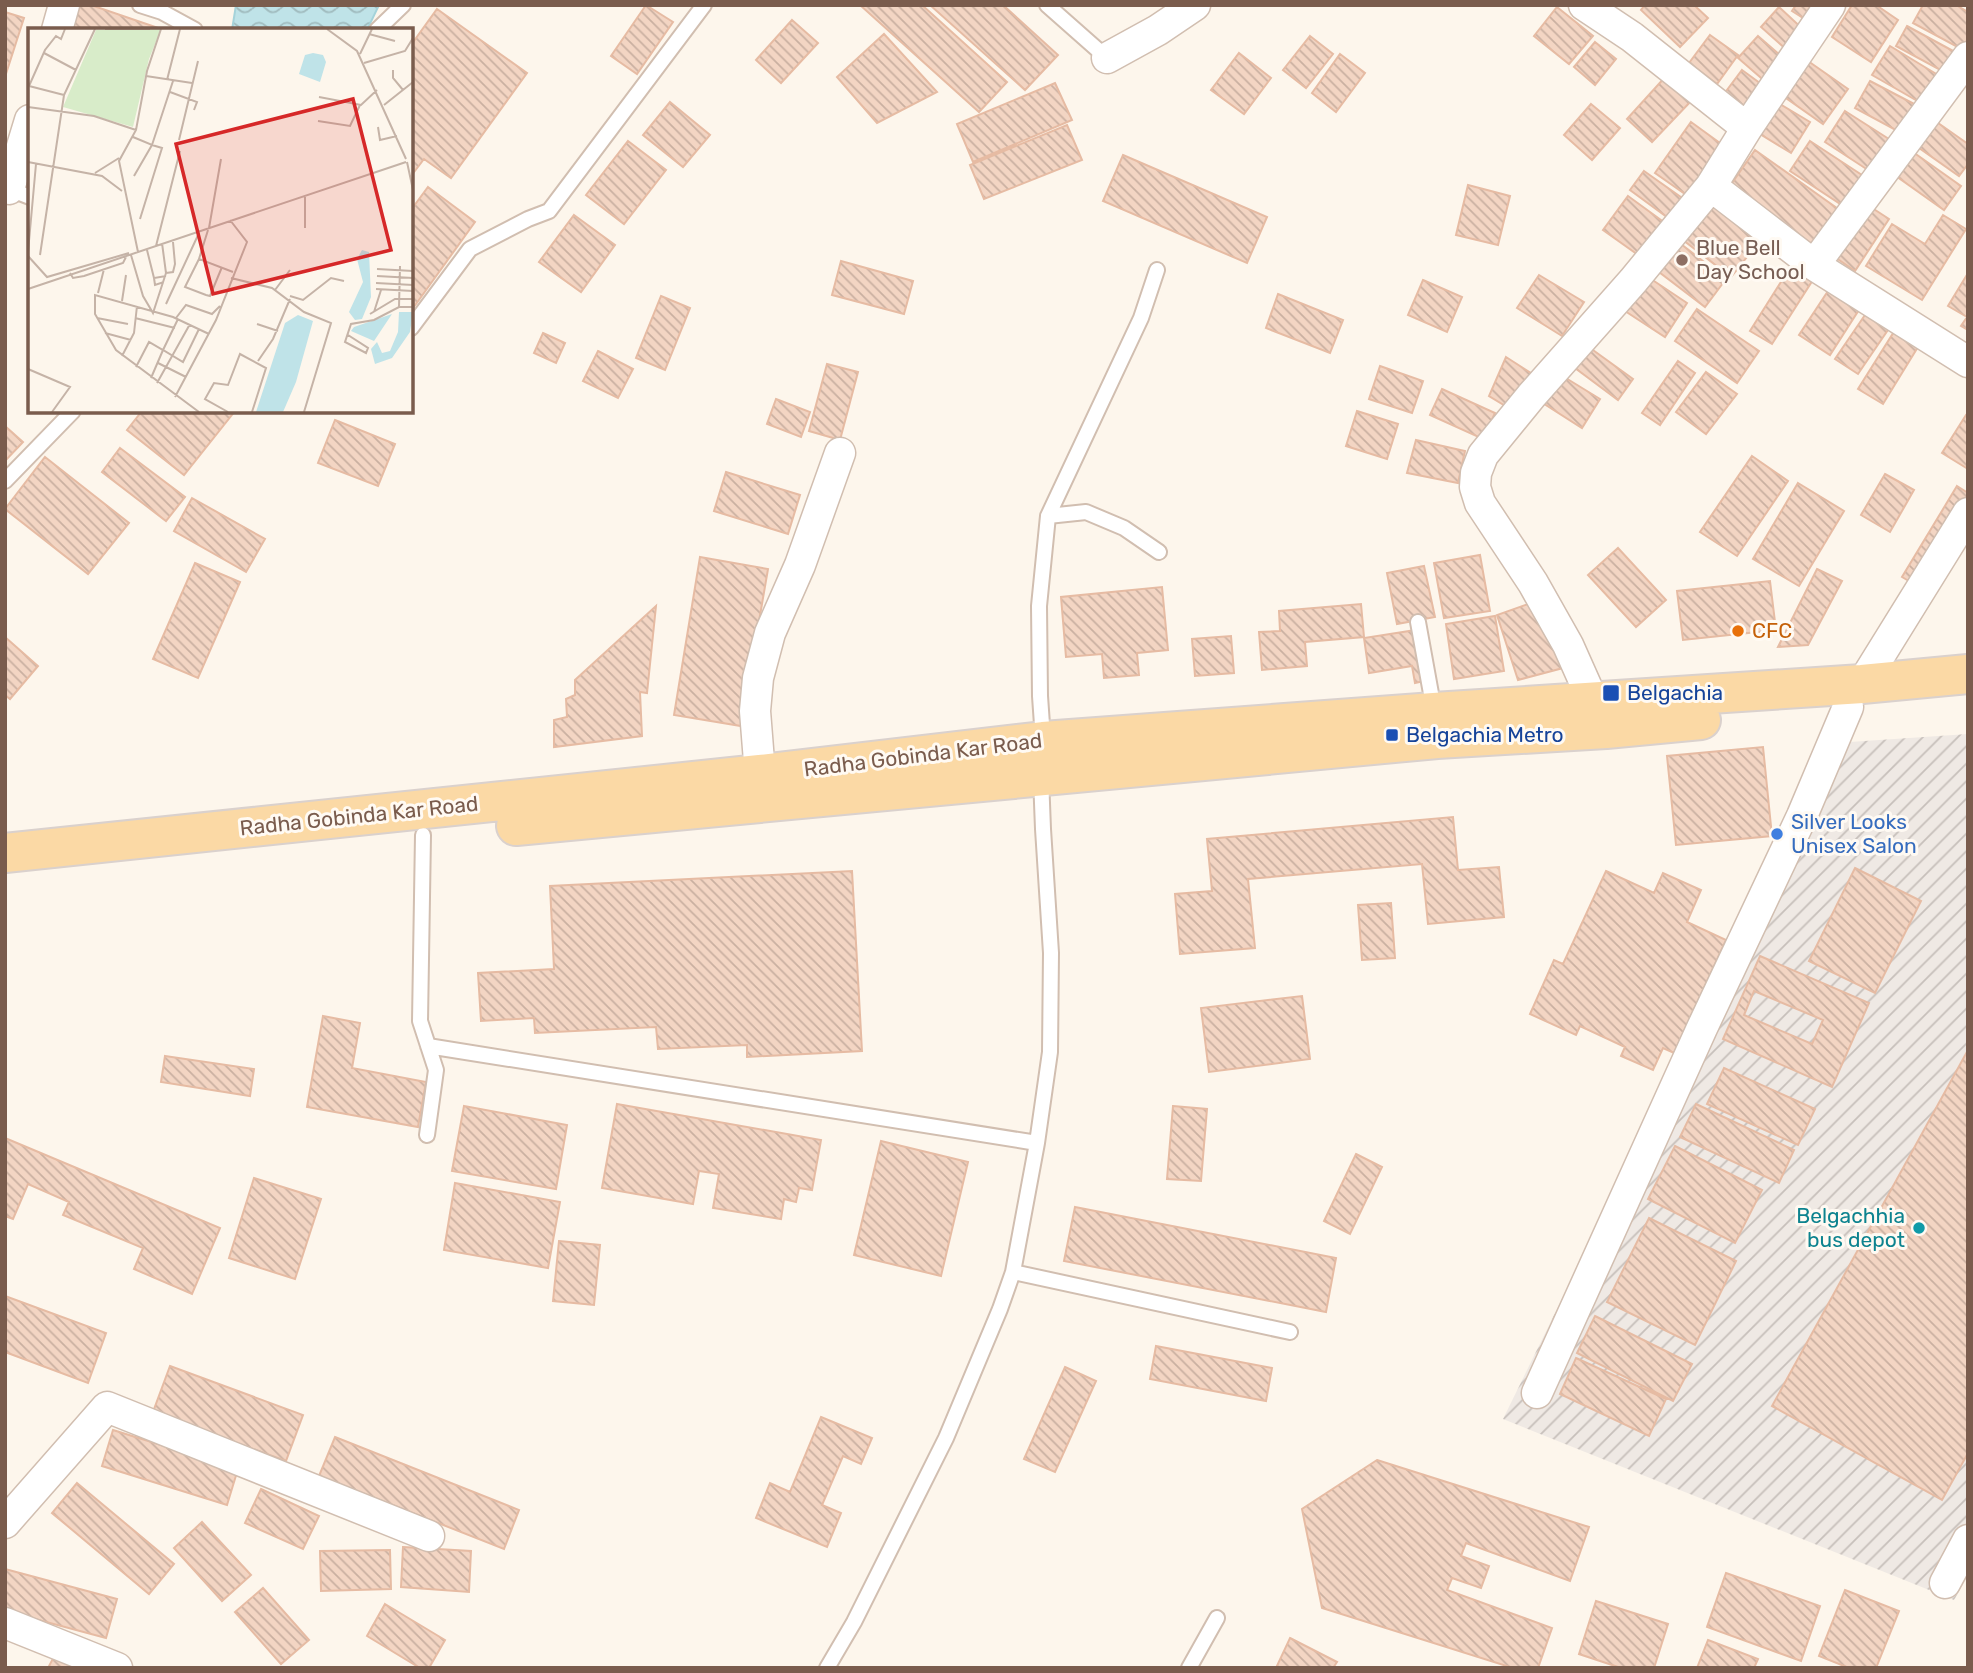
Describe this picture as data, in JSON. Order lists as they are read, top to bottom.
{
  "streets": {
    "main road": ["Radha Gobinda Kar Road"]
  },
  "places": {
    "other": [
      "Blue Bell Day School",
      "CFC",
      "Silver Looks Unisex Salon",
      "Belgachhia bus depot"
    ],
    "transit": ["Belgachia", "Belgachia Metro"]
  }
}
